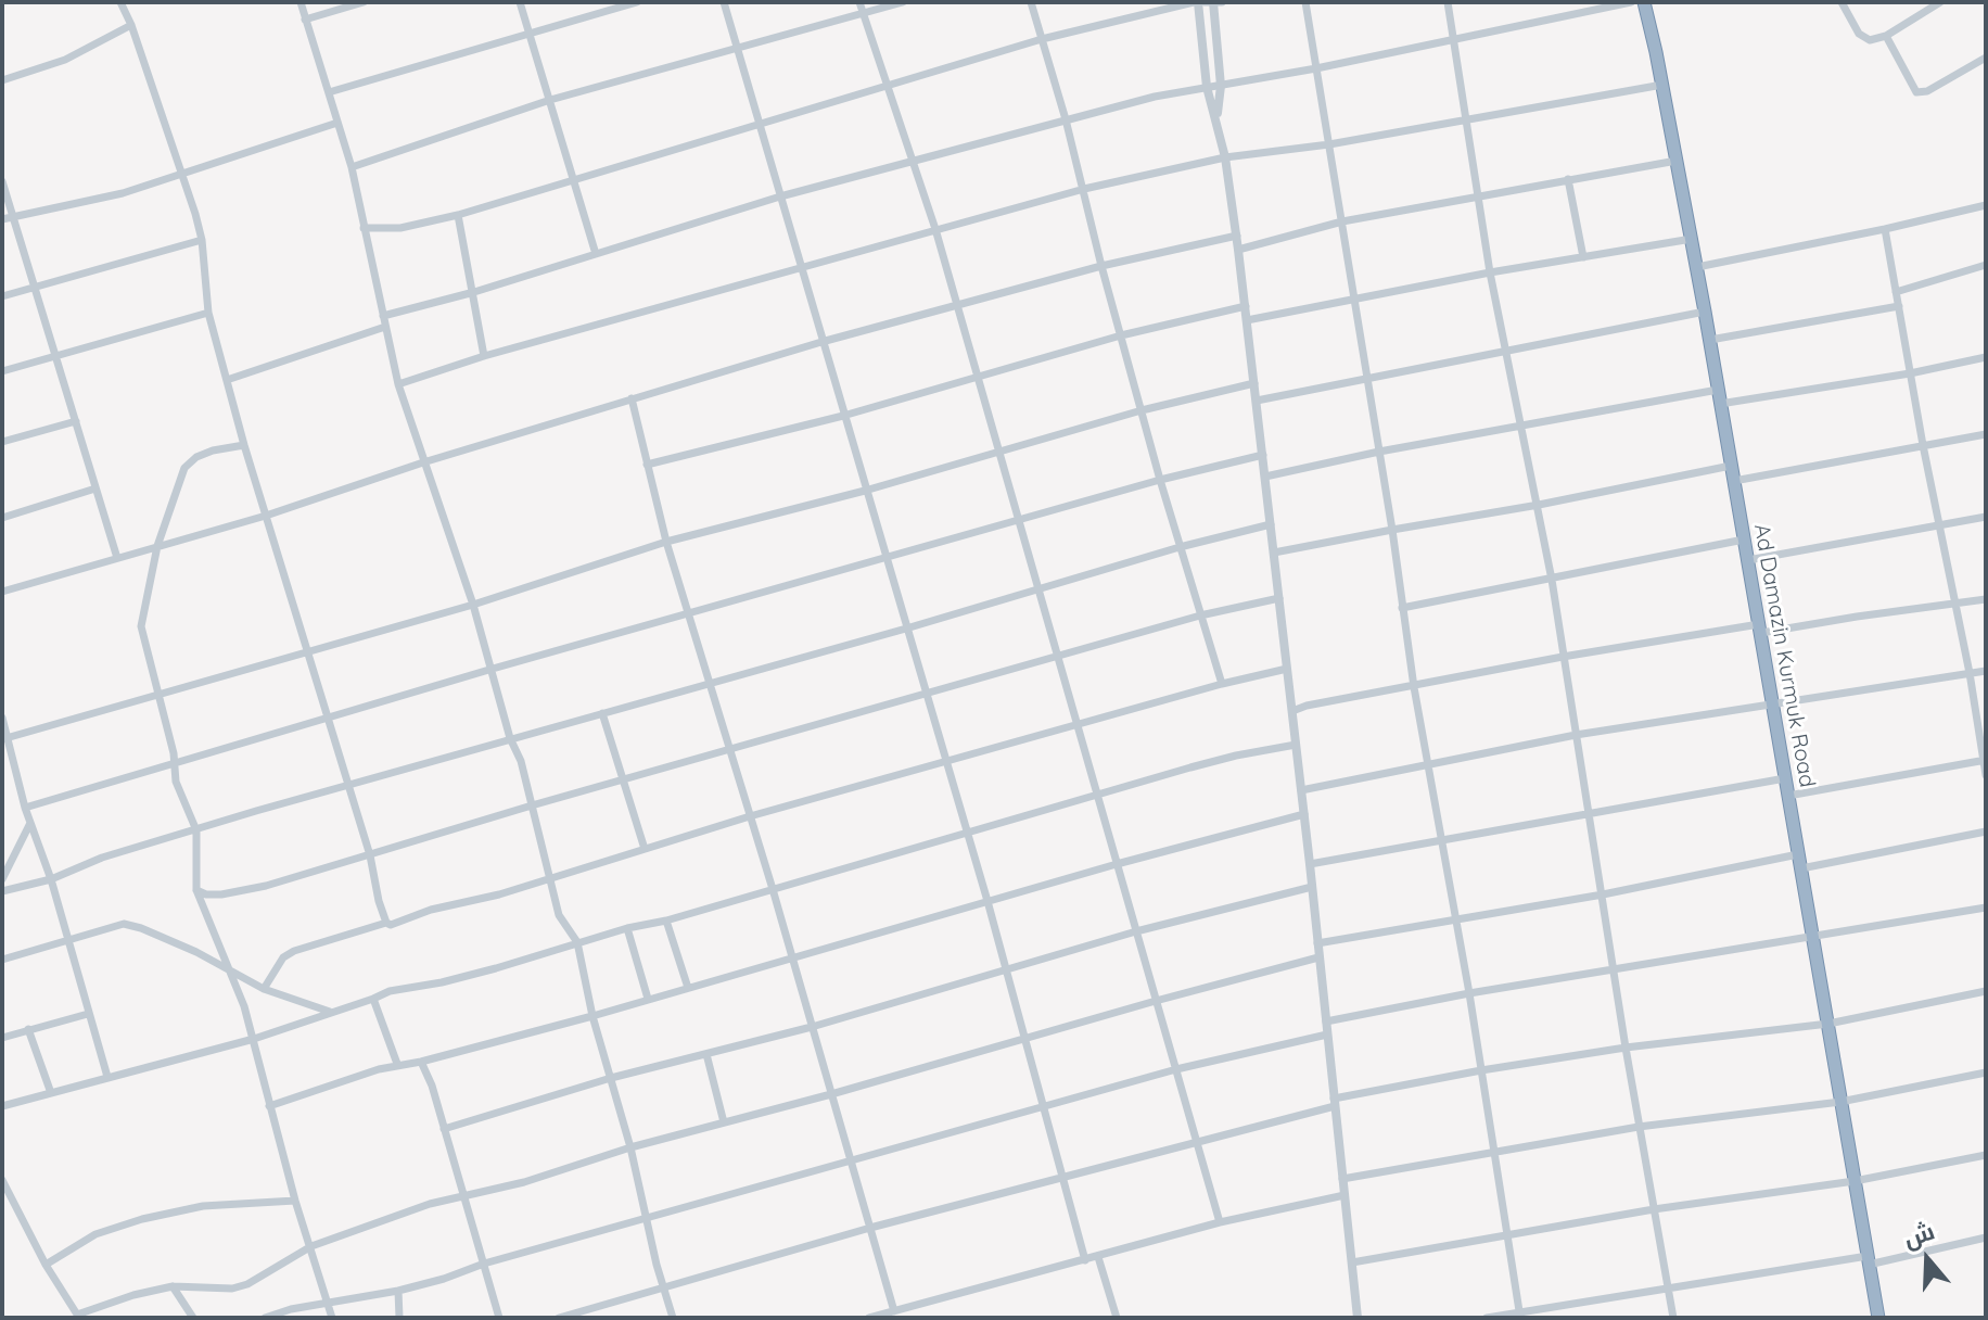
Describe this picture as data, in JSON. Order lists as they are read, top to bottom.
{
  "streets": {
    "highway": ["Ad Damazin Kurmuk Road"]
  },
  "north": "top"
}
